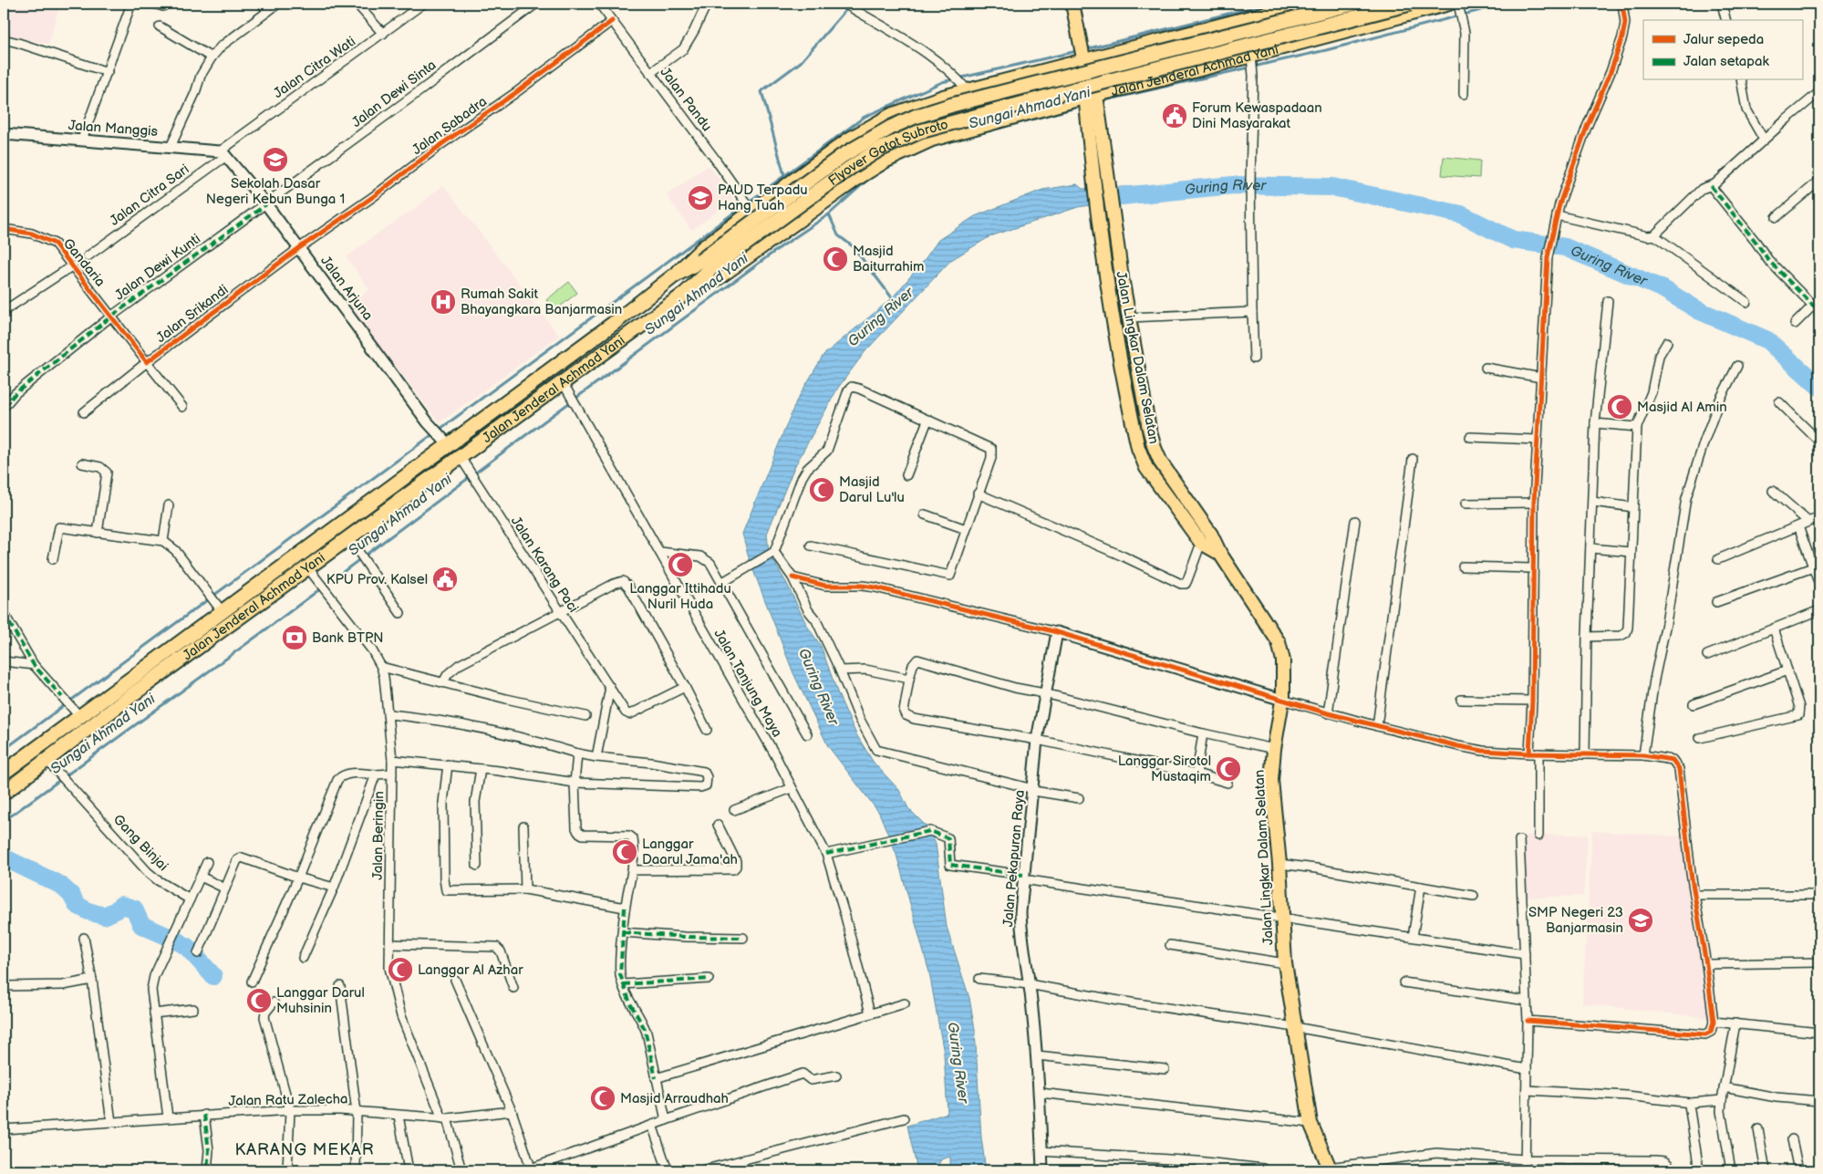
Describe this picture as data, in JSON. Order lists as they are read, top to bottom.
{
  "streets": {
    "highway": ["Jalan Jenderal Achmad Yani", "Flyover Gatot Subroto"],
    "main road": ["Jalan Lingkar Dalam Selatan"],
    "street": [
      "Jalan Citra Wati",
      "Jalan Dewi Sinta",
      "Jalan Pandu",
      "Jalan Sabadra",
      "Jalan Manggis",
      "Jalan Citra Sari",
      "Gandaria",
      "Jalan Dewi Kunti",
      "Jalan Arjuna",
      "Jalan Srikandi",
      "Jalan Karang Paci",
      "Jalan Tanjung Maya",
      "Jalan Beringin",
      "Gang Binjai",
      "Jalan Pekapuran Raya",
      "Jalan Ratu Zalecha"
    ]
  },
  "crossings": [
    ["Jalan Citra Wati", "Jalan Manggis"],
    ["Jalan Citra Wati", "Jalan Citra Sari"],
    ["Jalan Citra Wati", "Jalan Arjuna"],
    ["Jalan Jenderal Achmad Yani", "Jalan Pandu"],
    ["Jalan Jenderal Achmad Yani", "Flyover Gatot Subroto"],
    ["Jalan Jenderal Achmad Yani", "Jalan Arjuna"],
    ["Jalan Jenderal Achmad Yani", "Jalan Lingkar Dalam Selatan"],
    ["Jalan Jenderal Achmad Yani", "Jalan Karang Paci"],
    ["Jalan Jenderal Achmad Yani", "Jalan Tanjung Maya"],
    ["Jalan Jenderal Achmad Yani", "Jalan Beringin"],
    ["Jalan Jenderal Achmad Yani", "Gang Binjai"],
    ["Jalan Dewi Sinta", "Jalan Dewi Kunti"],
    ["Jalan Dewi Sinta", "Jalan Arjuna"],
    ["Jalan Pandu", "Jalan Sabadra"],
    ["Jalan Sabadra", "Jalan Arjuna"],
    ["Jalan Sabadra", "Jalan Srikandi"],
    ["Jalan Manggis", "Jalan Citra Sari"],
    ["Jalan Manggis", "Jalan Arjuna"],
    ["Jalan Citra Sari", "Jalan Arjuna"],
    ["Gandaria", "Jalan Dewi Kunti"],
    ["Jalan Dewi Kunti", "Jalan Arjuna"],
    ["Jalan Arjuna", "Jalan Srikandi"],
    ["Jalan Beringin", "Jalan Ratu Zalecha"]
  ],
  "districts": ["KARANG MEKAR"],
  "water": ["Sungai Ahmad Yani", "Guring River"],
  "places": {
    "public building": ["Forum Kewaspadaan Dini Masyarakat", "KPU Prov. Kalsel"],
    "school or university": ["Sekolah Dasar Negeri Kebun Bunga 1", "PAUD Terpadu Hang Tuah", "SMP Negeri 23 Banjarmasin"],
    "mosque": [
      "Masjid Baiturrahim",
      "Masjid Al Amin",
      "Masjid Darul Lu'lu",
      "Langgar Ittihadu Nuril Huda",
      "Langgar Sirotol Mustaqim",
      "Langgar Daarul Jama'ah",
      "Langgar Al Azhar",
      "Langgar Darul Muhsinin",
      "Masjid Arraudhah"
    ],
    "hospital": ["Rumah Sakit Bhayangkara Banjarmasin"],
    "bank": ["Bank BTPN"]
  },
  "legend": ["Jalur sepeda", "Jalan setapak"]
}
